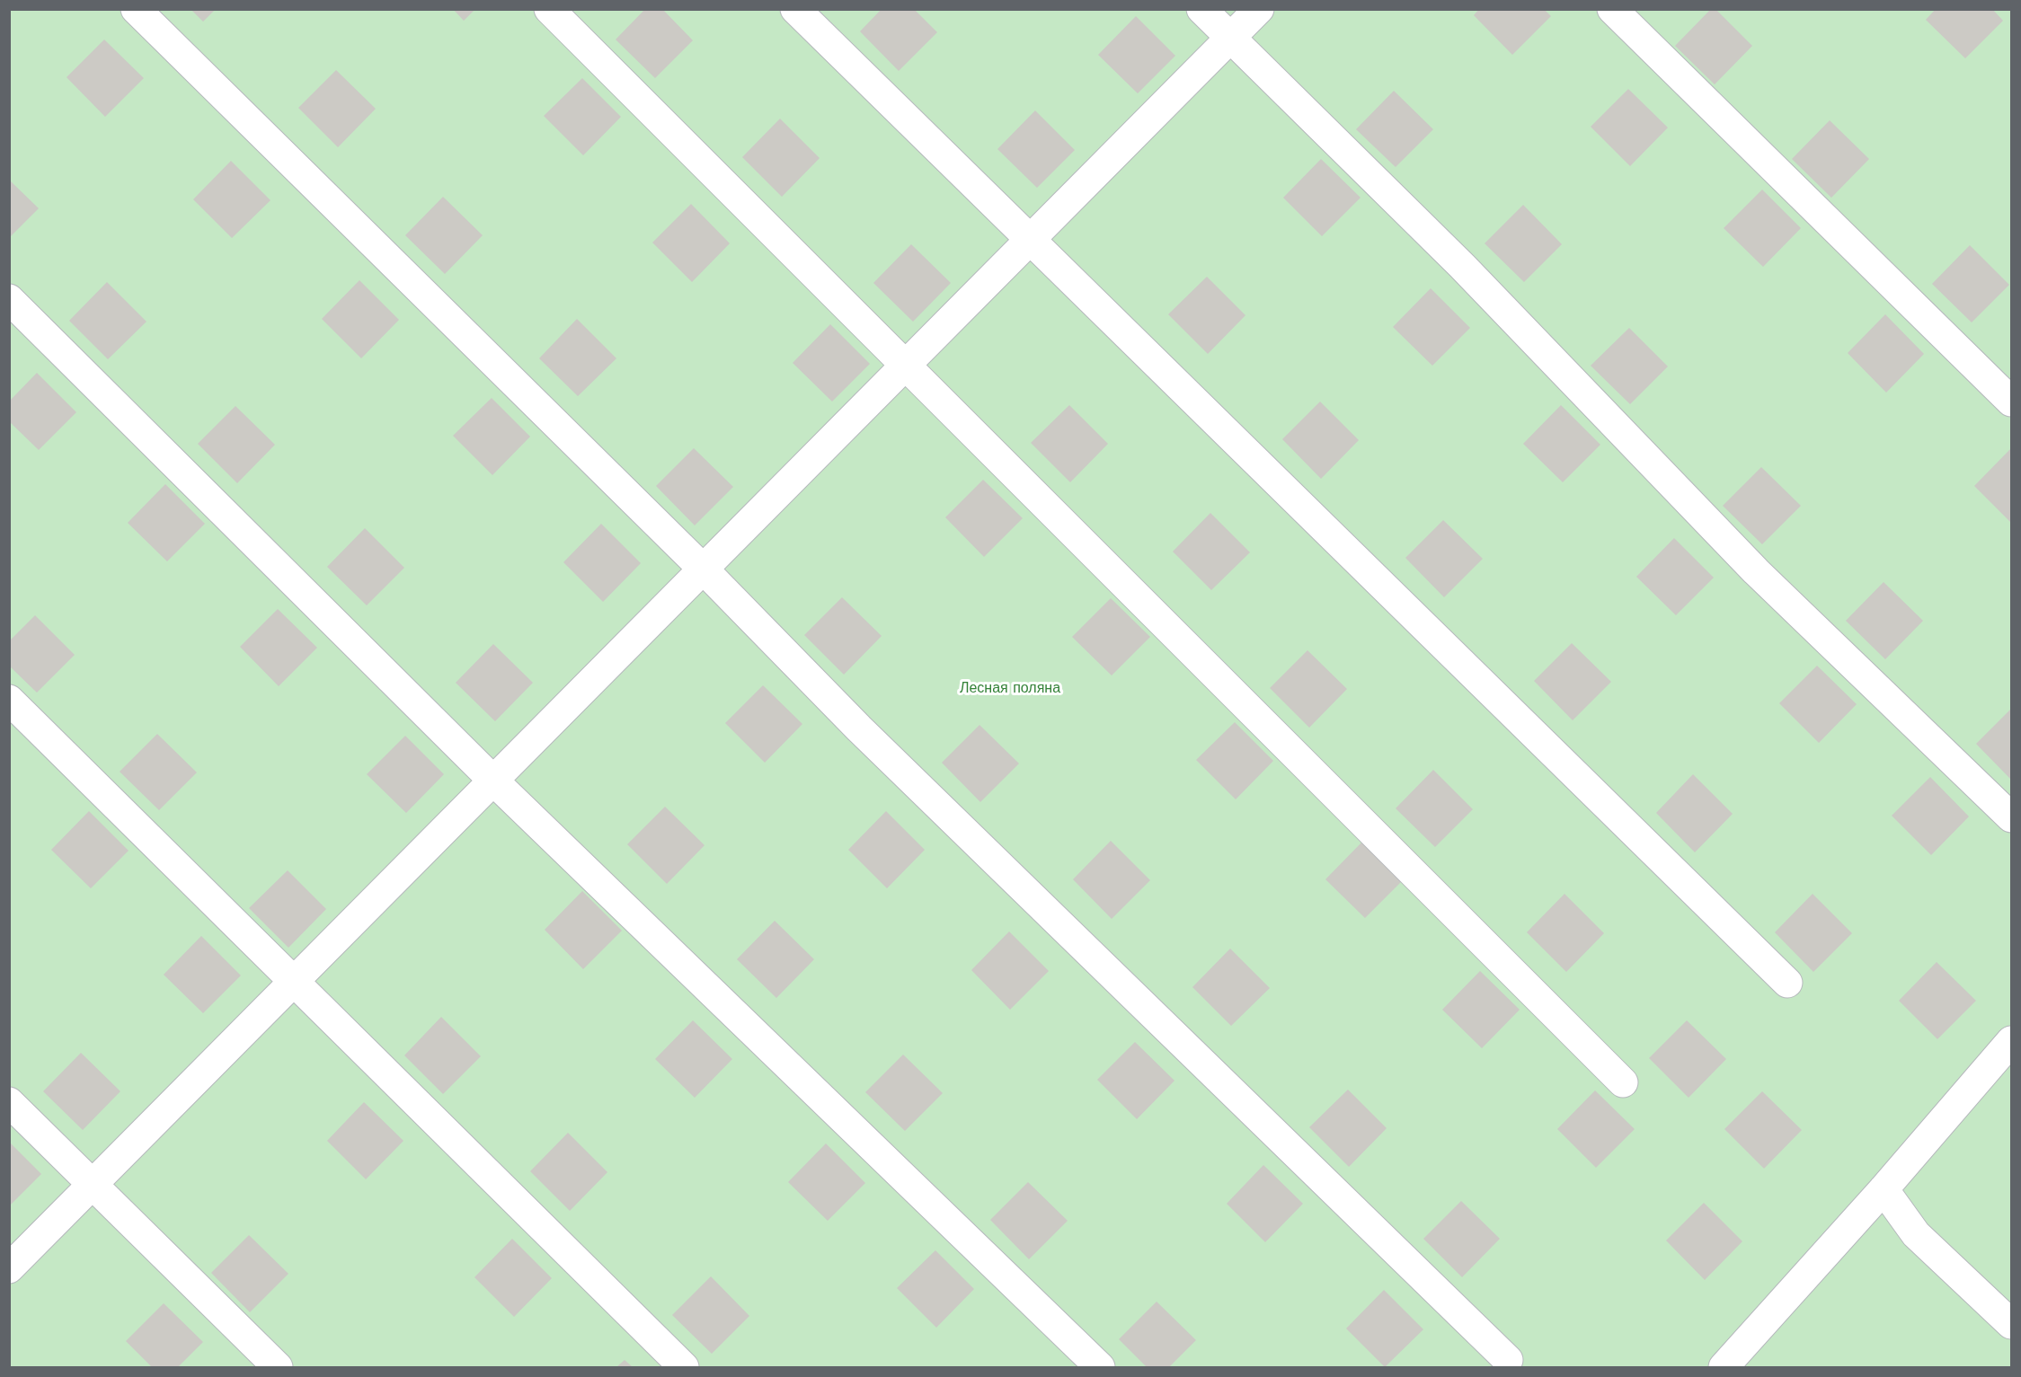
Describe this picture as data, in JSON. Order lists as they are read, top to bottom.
{
  "parks": ["Лесная поляна"]
}
